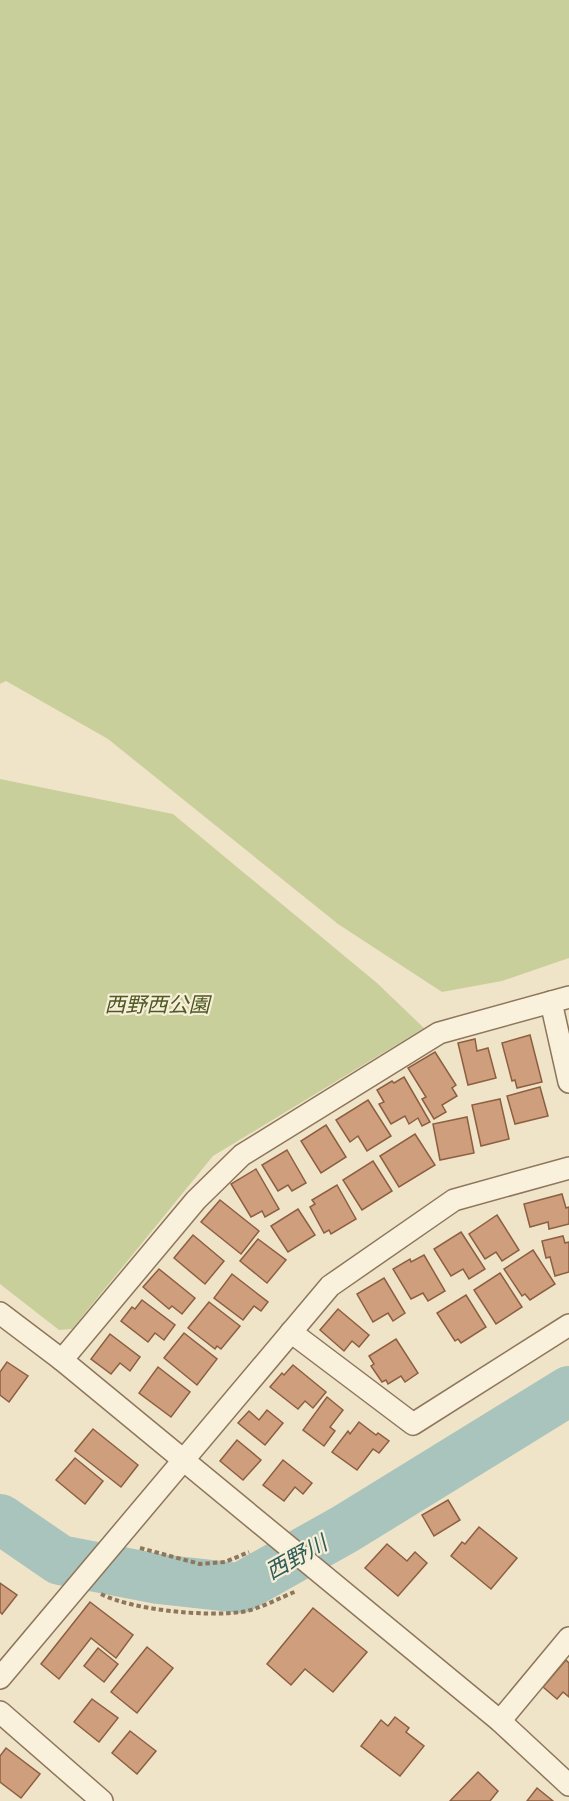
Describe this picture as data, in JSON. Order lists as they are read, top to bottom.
{
  "water": ["西野川"],
  "parks": ["西野西公園"]
}
